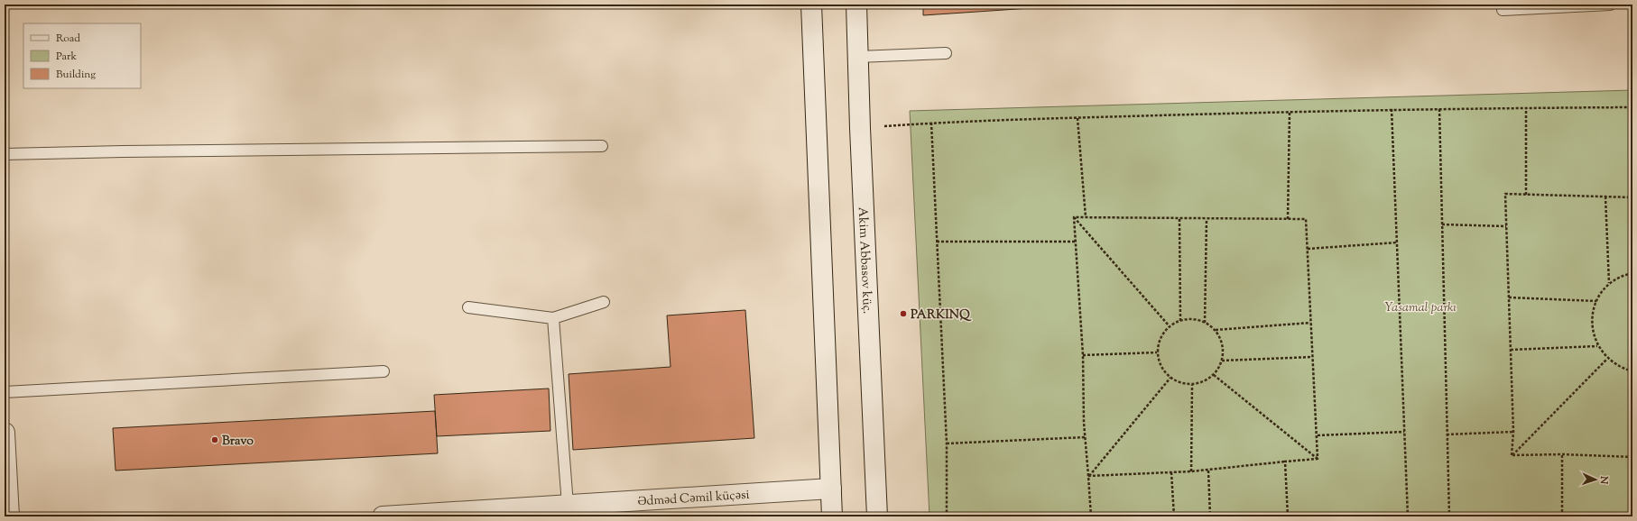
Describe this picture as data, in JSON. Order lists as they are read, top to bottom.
{
  "streets": {
    "main road": ["Akim Abbasov küç.", "Ədməd Cəmil küçəsi"]
  },
  "parks": ["Yasamal parkı"],
  "places": ["PARKINQ", "Bravo"],
  "legend": ["Road", "Park", "Building"],
  "north": "right"
}
